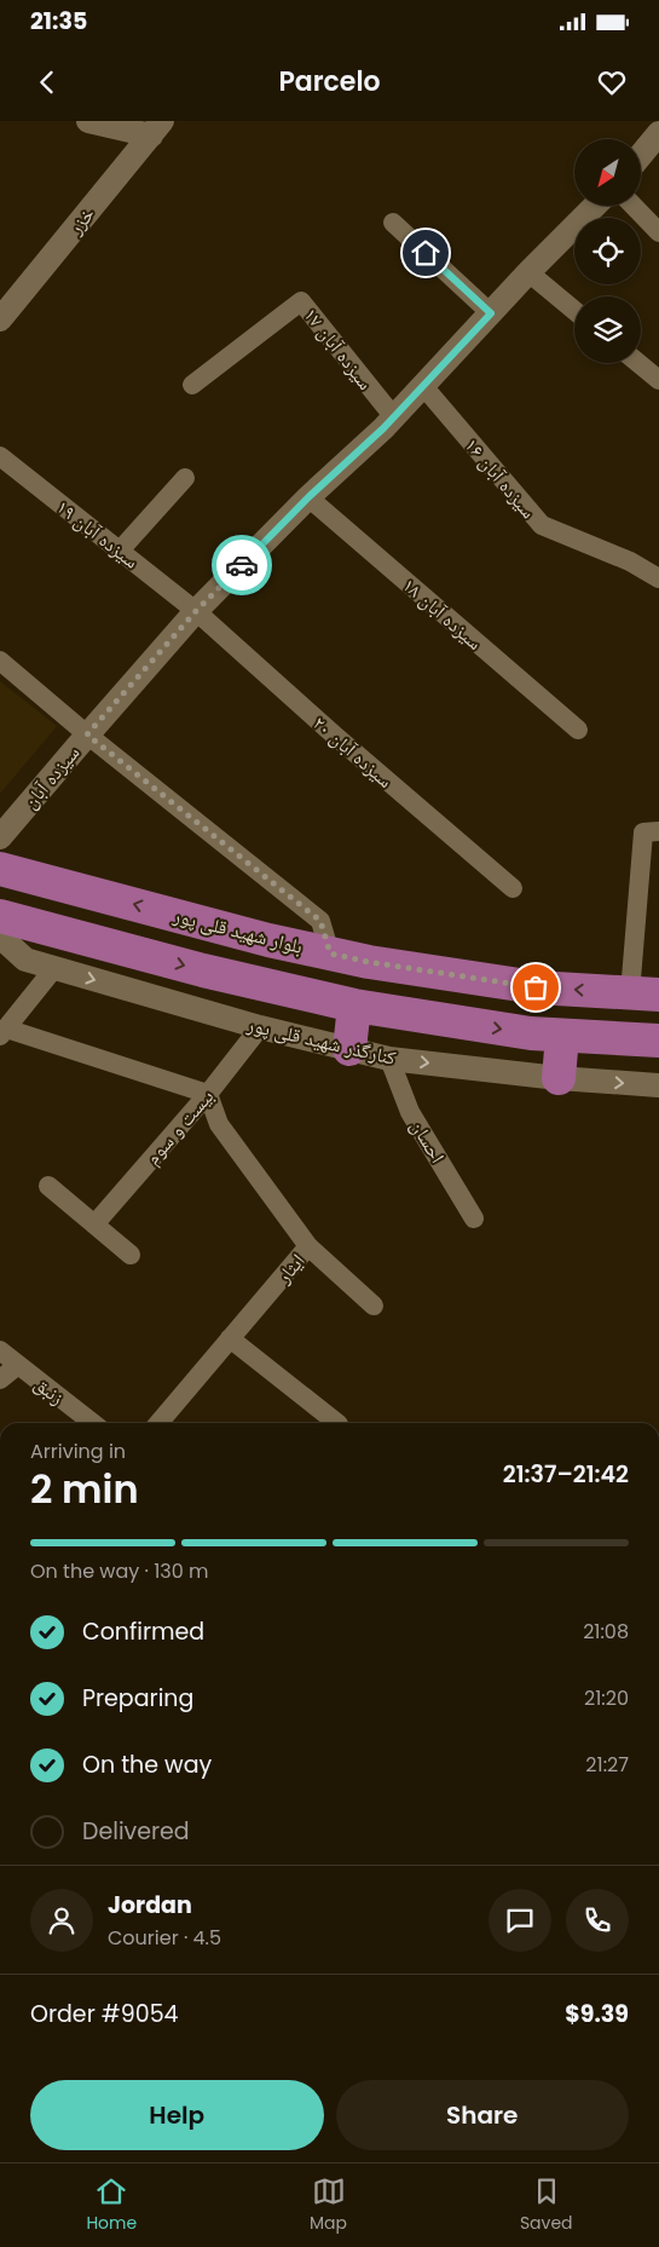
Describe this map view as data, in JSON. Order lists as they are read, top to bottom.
{
  "streets": {
    "highway": ["بلوار شهید قلی پور"],
    "street": [
      "خزر",
      "سیزده آبان ۱۷",
      "سیزده آبان ۱۶",
      "سیزده آبان ۱۹",
      "سیزده آبان ۱۸",
      "سیزده آبان ۲۰",
      "سیزده آبان",
      "کنارگذر شهید قلی پور",
      "بیست و سوم",
      "احسان",
      "ایثار",
      "زنبق"
    ]
  },
  "crossings": [
    ["سیزده آبان ۱۷", "سیزده آبان"],
    ["سیزده آبان ۱۶", "سیزده آبان"],
    ["سیزده آبان ۱۹", "سیزده آبان ۲۰"],
    ["سیزده آبان ۱۹", "سیزده آبان"],
    ["سیزده آبان ۱۸", "سیزده آبان"],
    ["سیزده آبان ۲۰", "سیزده آبان"],
    ["کنارگذر شهید قلی پور", "بیست و سوم"],
    ["کنارگذر شهید قلی پور", "احسان"],
    ["بیست و سوم", "ایثار"]
  ],
  "north": "bottom left",
  "page": {
    "status": "21:35",
    "header": "Parcelo",
    "heading": ["2 min", "Arriving in", "21:37–21:42"],
    "panel": [
      "Jordan",
      "Courier · 4.5",
      "Order #9054",
      "$9.39"
    ],
    "bar": "On the way · 130 m",
    "list": [
      ["Confirmed", "21:08"],
      ["Preparing", "21:20"],
      ["On the way", "21:27"],
      "Delivered"
    ],
    "buttons": ["Help", "Share"],
    "tabs": ["Home", "Map", "Saved"]
  }
}
